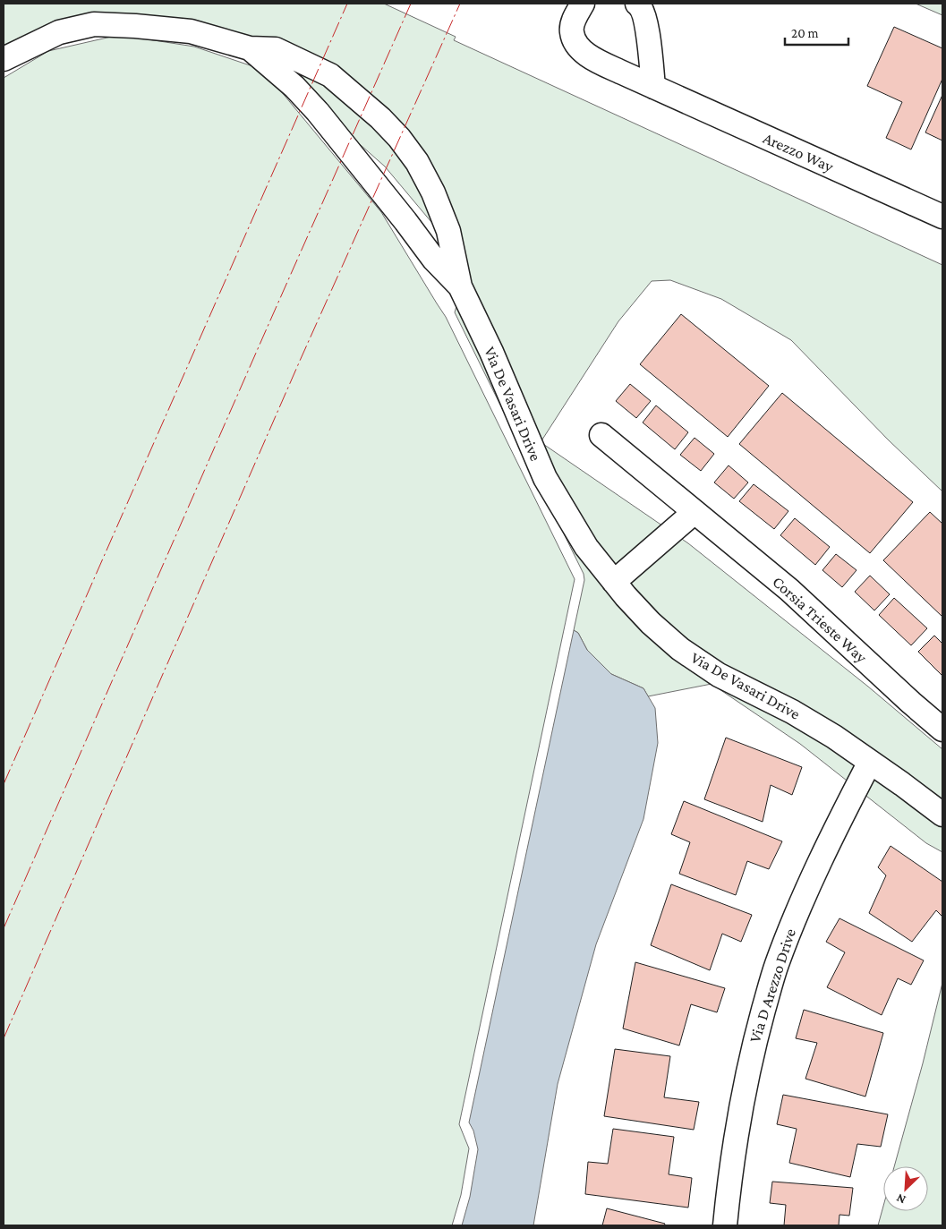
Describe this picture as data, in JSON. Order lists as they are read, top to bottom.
{
  "streets": {
    "street": [
      "Arezzo Way",
      "Via De Vasari Drive",
      "Corsia Trieste Way",
      "Via D Arezzo Drive"
    ]
  },
  "crossings": [
    ["Via De Vasari Drive", "Via D Arezzo Drive"]
  ],
  "scale_bar": "20 m",
  "north": "bottom left"
}
